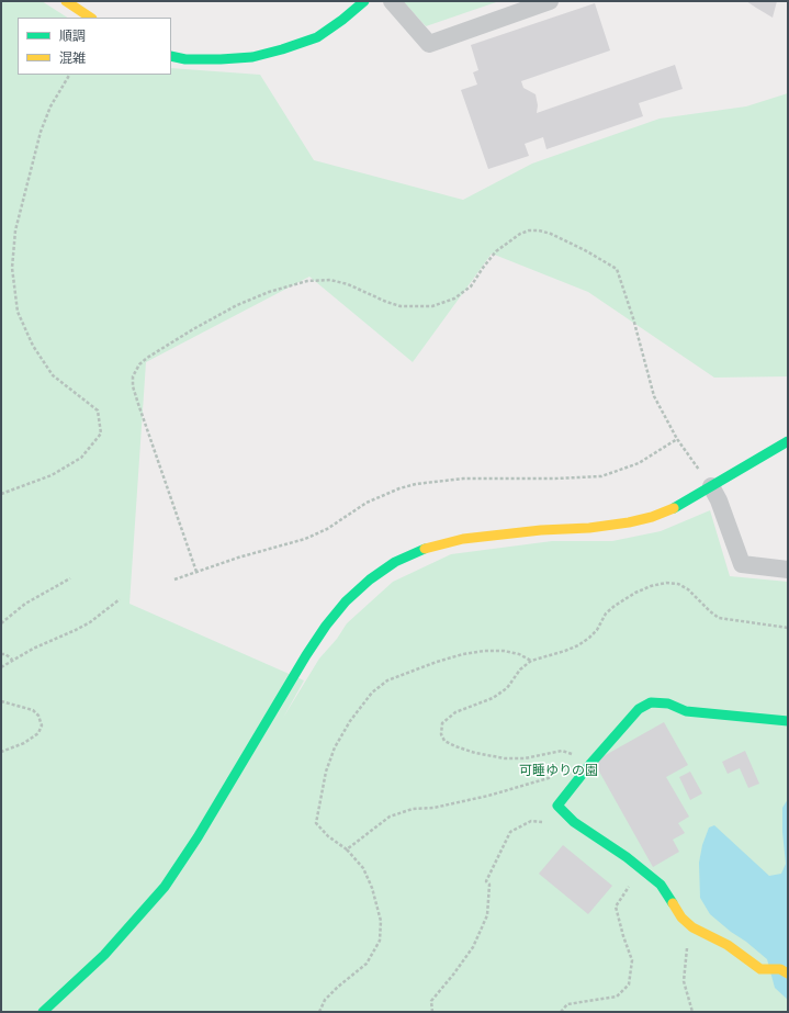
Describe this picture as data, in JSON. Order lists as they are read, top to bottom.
{
  "parks": ["可睡ゆりの園"],
  "legend": ["順調", "混雑"]
}
